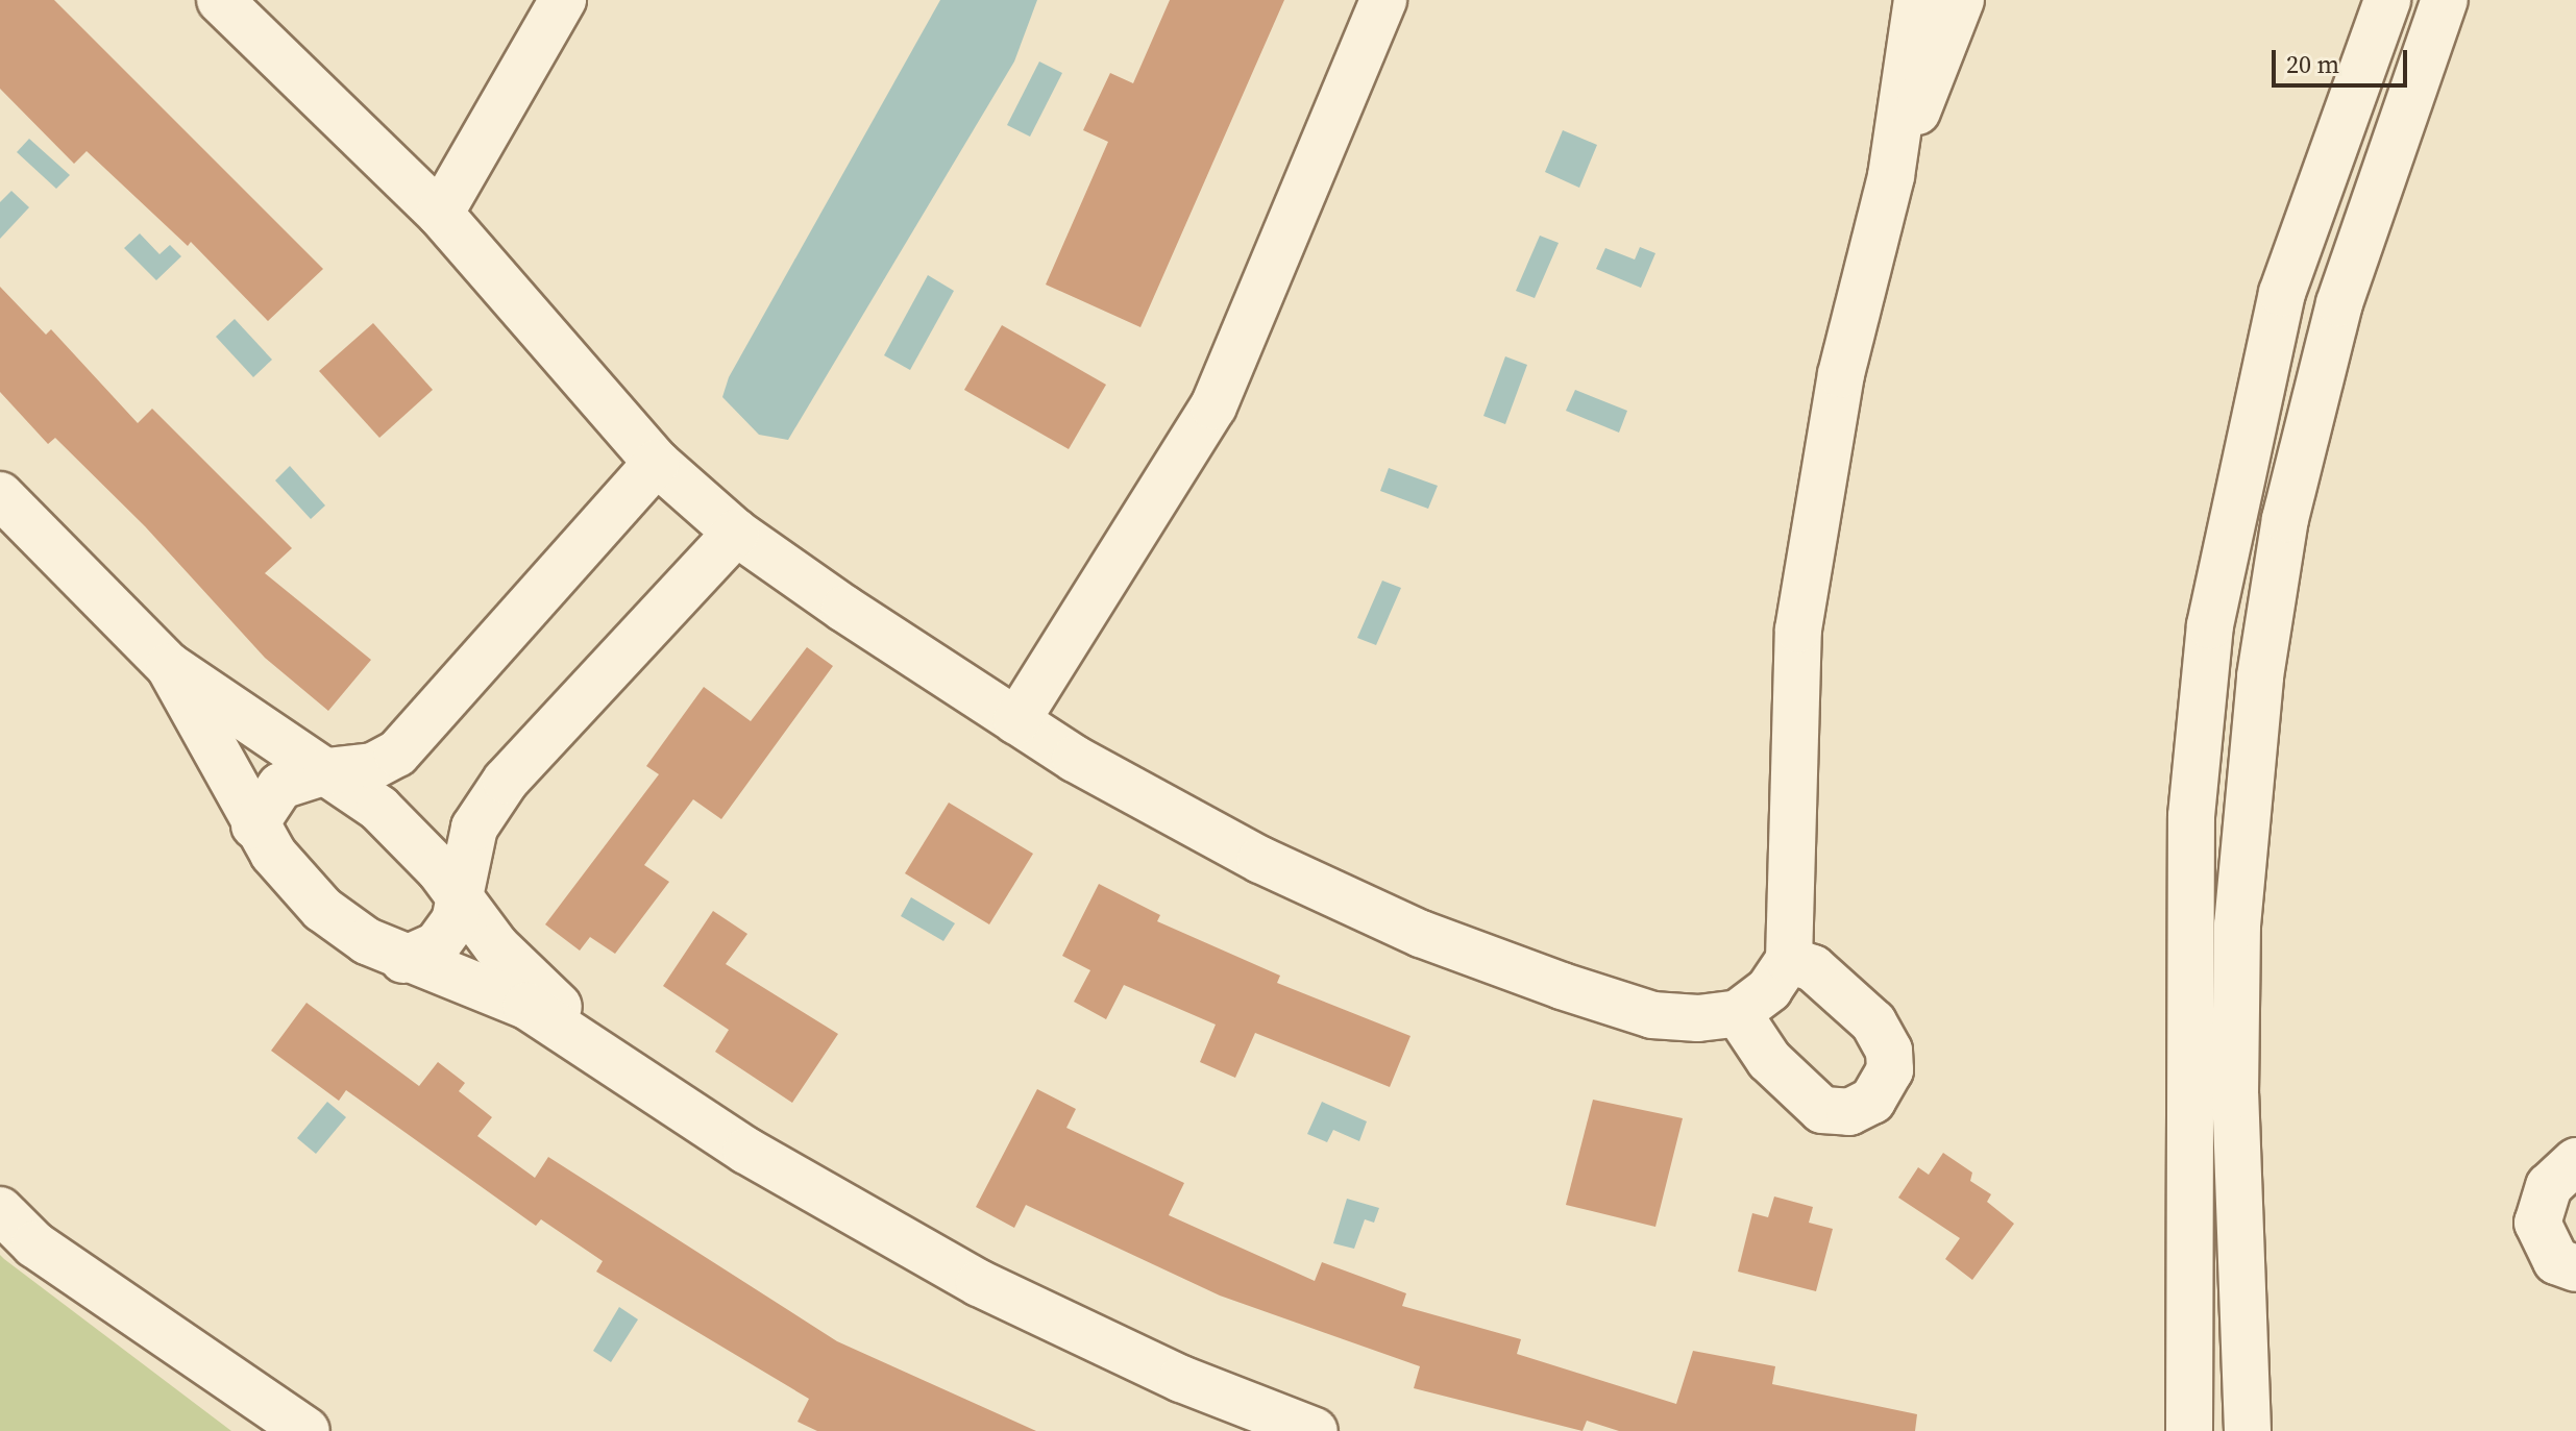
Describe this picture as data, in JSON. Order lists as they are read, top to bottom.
{
  "scale_bar": "20 m"
}
